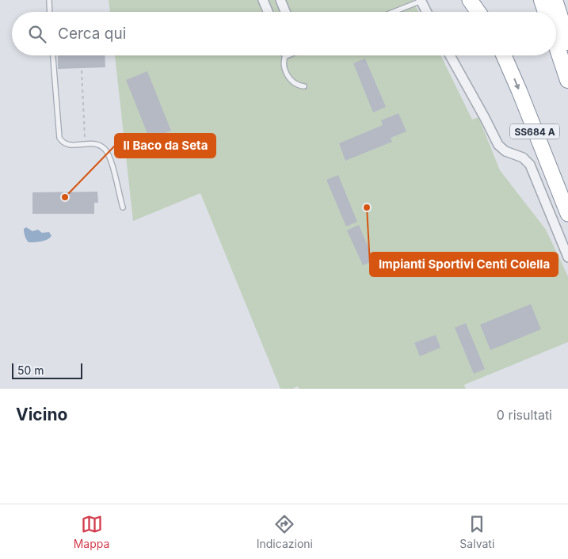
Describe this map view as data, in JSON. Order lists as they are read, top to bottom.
{
  "streets": {
    "highway": ["SS684 A"]
  },
  "places": ["Il Baco da Seta", "Impianti Sportivi Centi Colella"],
  "scale_bar": "50 m",
  "page": {
    "search": "Cerca qui",
    "scale": "50 m",
    "heading": ["Vicino", "0 risultati"],
    "nav": ["Mappa", "Indicazioni", "Salvati"]
  }
}
